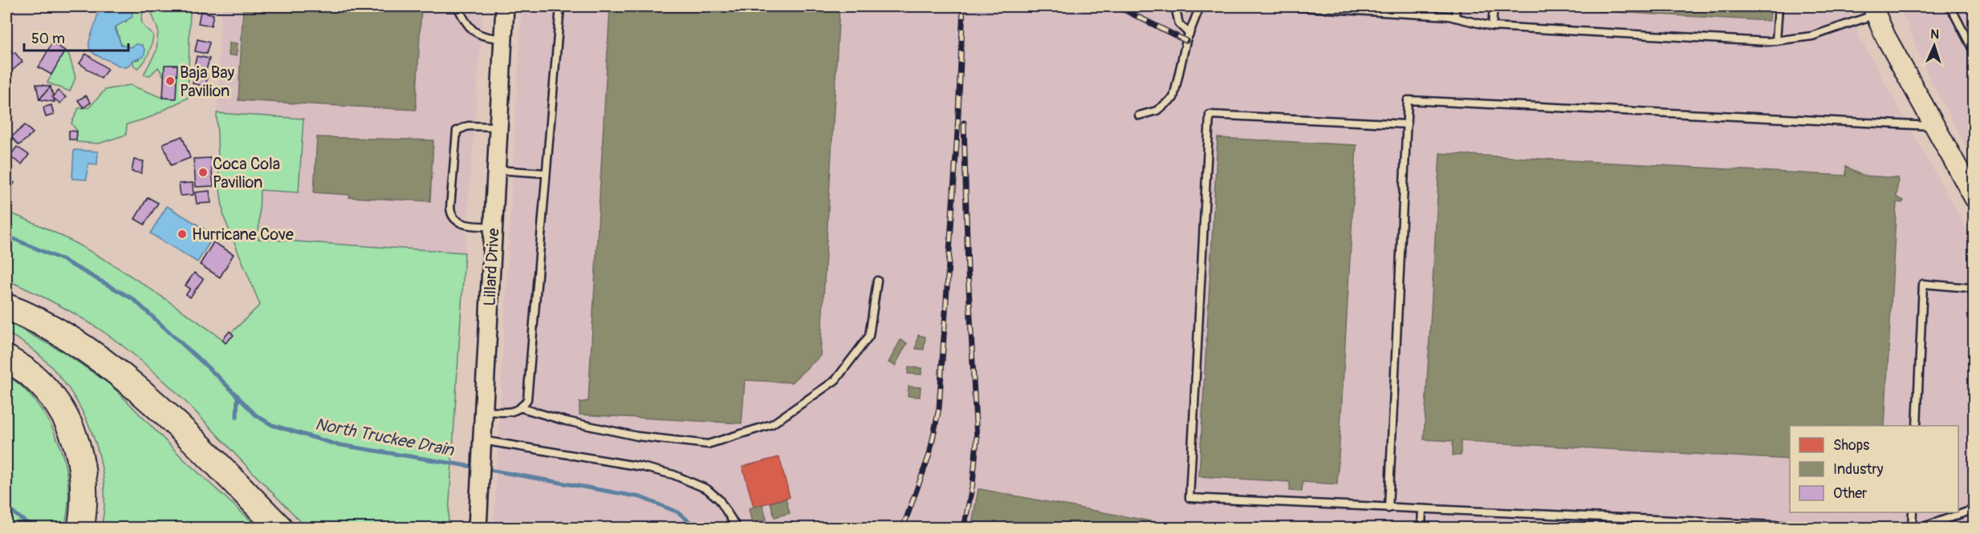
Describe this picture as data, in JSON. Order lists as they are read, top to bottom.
{
  "streets": {
    "street": ["Lillard Drive"]
  },
  "water": ["North Truckee Drain"],
  "places": ["Baja Bay Pavilion", "Coca Cola Pavilion", "Hurricane Cove"],
  "legend": ["Shops", "Industry", "Other"],
  "scale_bar": "50 m",
  "north": "top"
}
